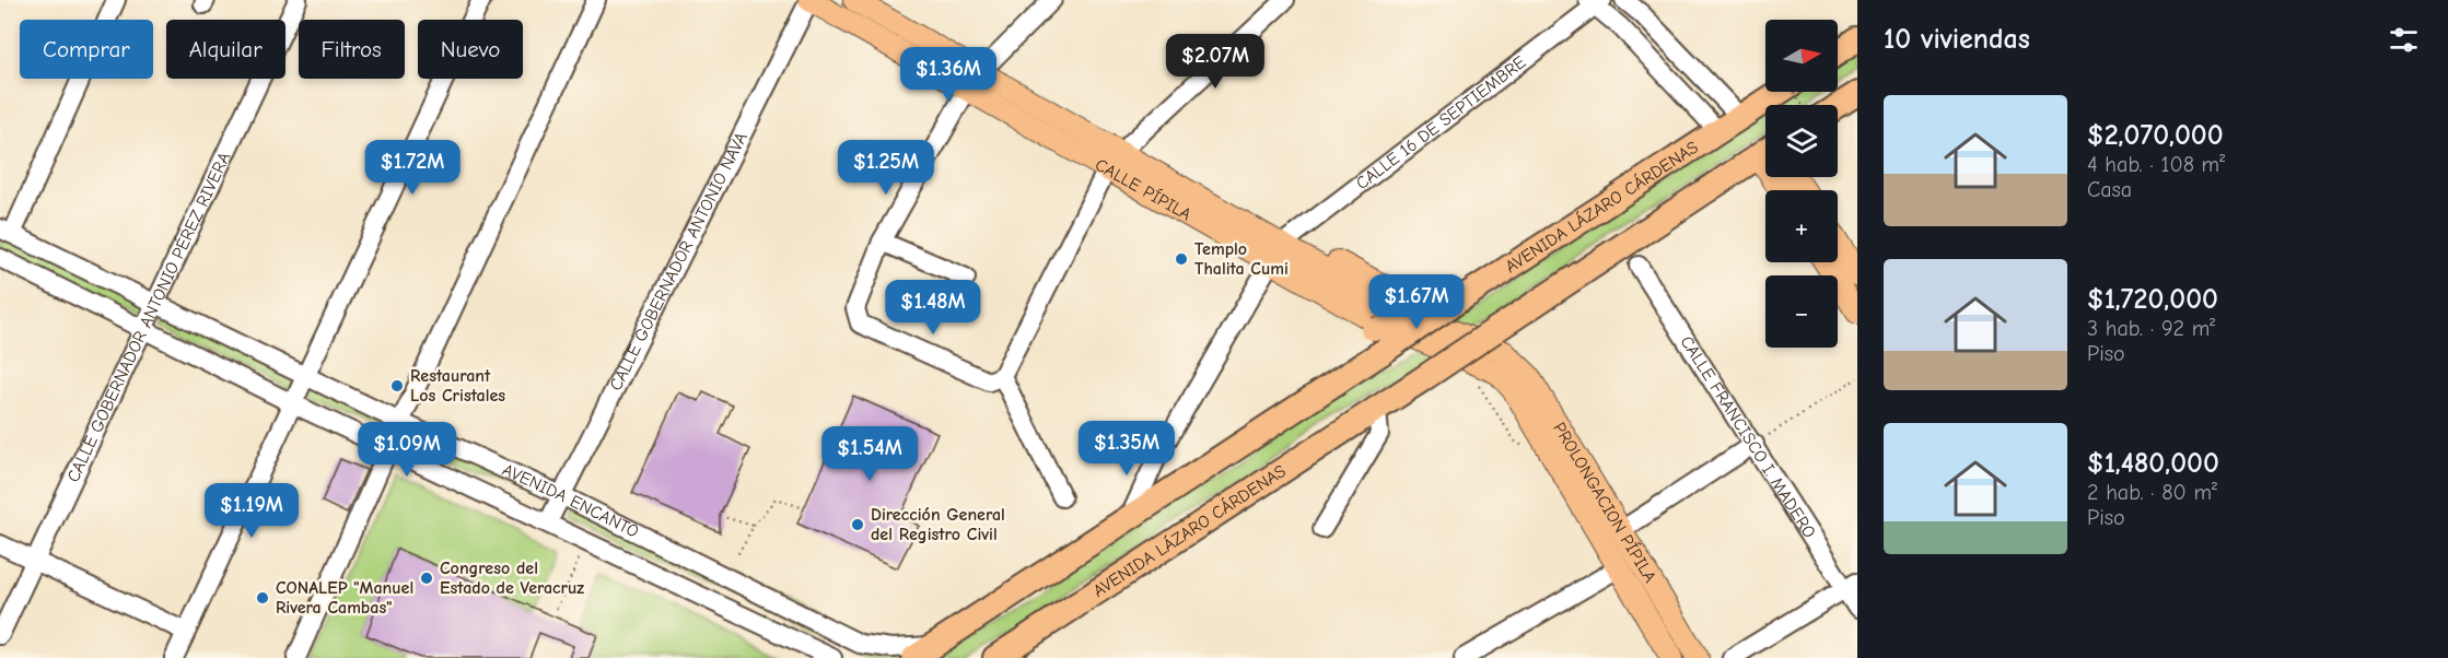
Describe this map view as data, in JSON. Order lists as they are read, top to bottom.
{
  "streets": {
    "highway": ["AVENIDA LÁZARO CÁRDENAS"],
    "main road": ["CALLE PÍPILA", "PROLONGACION PÍPILA"],
    "street": [
      "CALLE 16 DE SEPTIEMBRE",
      "CALLE GOBERNADOR ANTONIO NAVA",
      "CALLE GOBERNADOR ANTONIO PÉREZ RIVERA",
      "CALLE FRANCISCO I. MADERO",
      "AVENIDA ENCANTO"
    ]
  },
  "crossings": [
    ["CALLE 16 DE SEPTIEMBRE", "CALLE PÍPILA"],
    ["CALLE PÍPILA", "AVENIDA LÁZARO CÁRDENAS"],
    ["CALLE PÍPILA", "CALLE GOBERNADOR ANTONIO NAVA"],
    ["CALLE PÍPILA", "PROLONGACION PÍPILA"],
    ["AVENIDA LÁZARO CÁRDENAS", "AVENIDA ENCANTO"],
    ["AVENIDA LÁZARO CÁRDENAS", "PROLONGACION PÍPILA"],
    ["CALLE GOBERNADOR ANTONIO NAVA", "AVENIDA ENCANTO"],
    ["CALLE GOBERNADOR ANTONIO PÉREZ RIVERA", "AVENIDA ENCANTO"]
  ],
  "places": [
    "Templo Thalita Cumi",
    "Restaurant Los Cristales",
    "Dirección General del Registro Civil",
    "Congreso del Estado de Veracruz",
    "CONALEP \"Manuel Rivera Cambas\""
  ],
  "north": "right",
  "page": {
    "heading": "10 viviendas",
    "map_buttons": ["+", "−"],
    "chip": [
      "Comprar",
      "Alquilar",
      "Filtros",
      "Nuevo"
    ],
    "price": [
      "$2.07M",
      "$1.36M",
      "$1.72M",
      "$1.25M",
      "$1.67M",
      "$1.48M",
      "$1.35M",
      "$1.09M",
      "$1.54M",
      "$1.19M"
    ],
    "list": [
      {
        "name": "$2,070,000",
        "note": "4 hab. · 108 m² · Casa"
      },
      {
        "name": "$1,720,000",
        "note": "3 hab. · 92 m² · Piso"
      },
      {
        "name": "$1,480,000",
        "note": "2 hab. · 80 m² · Piso"
      }
    ]
  }
}
